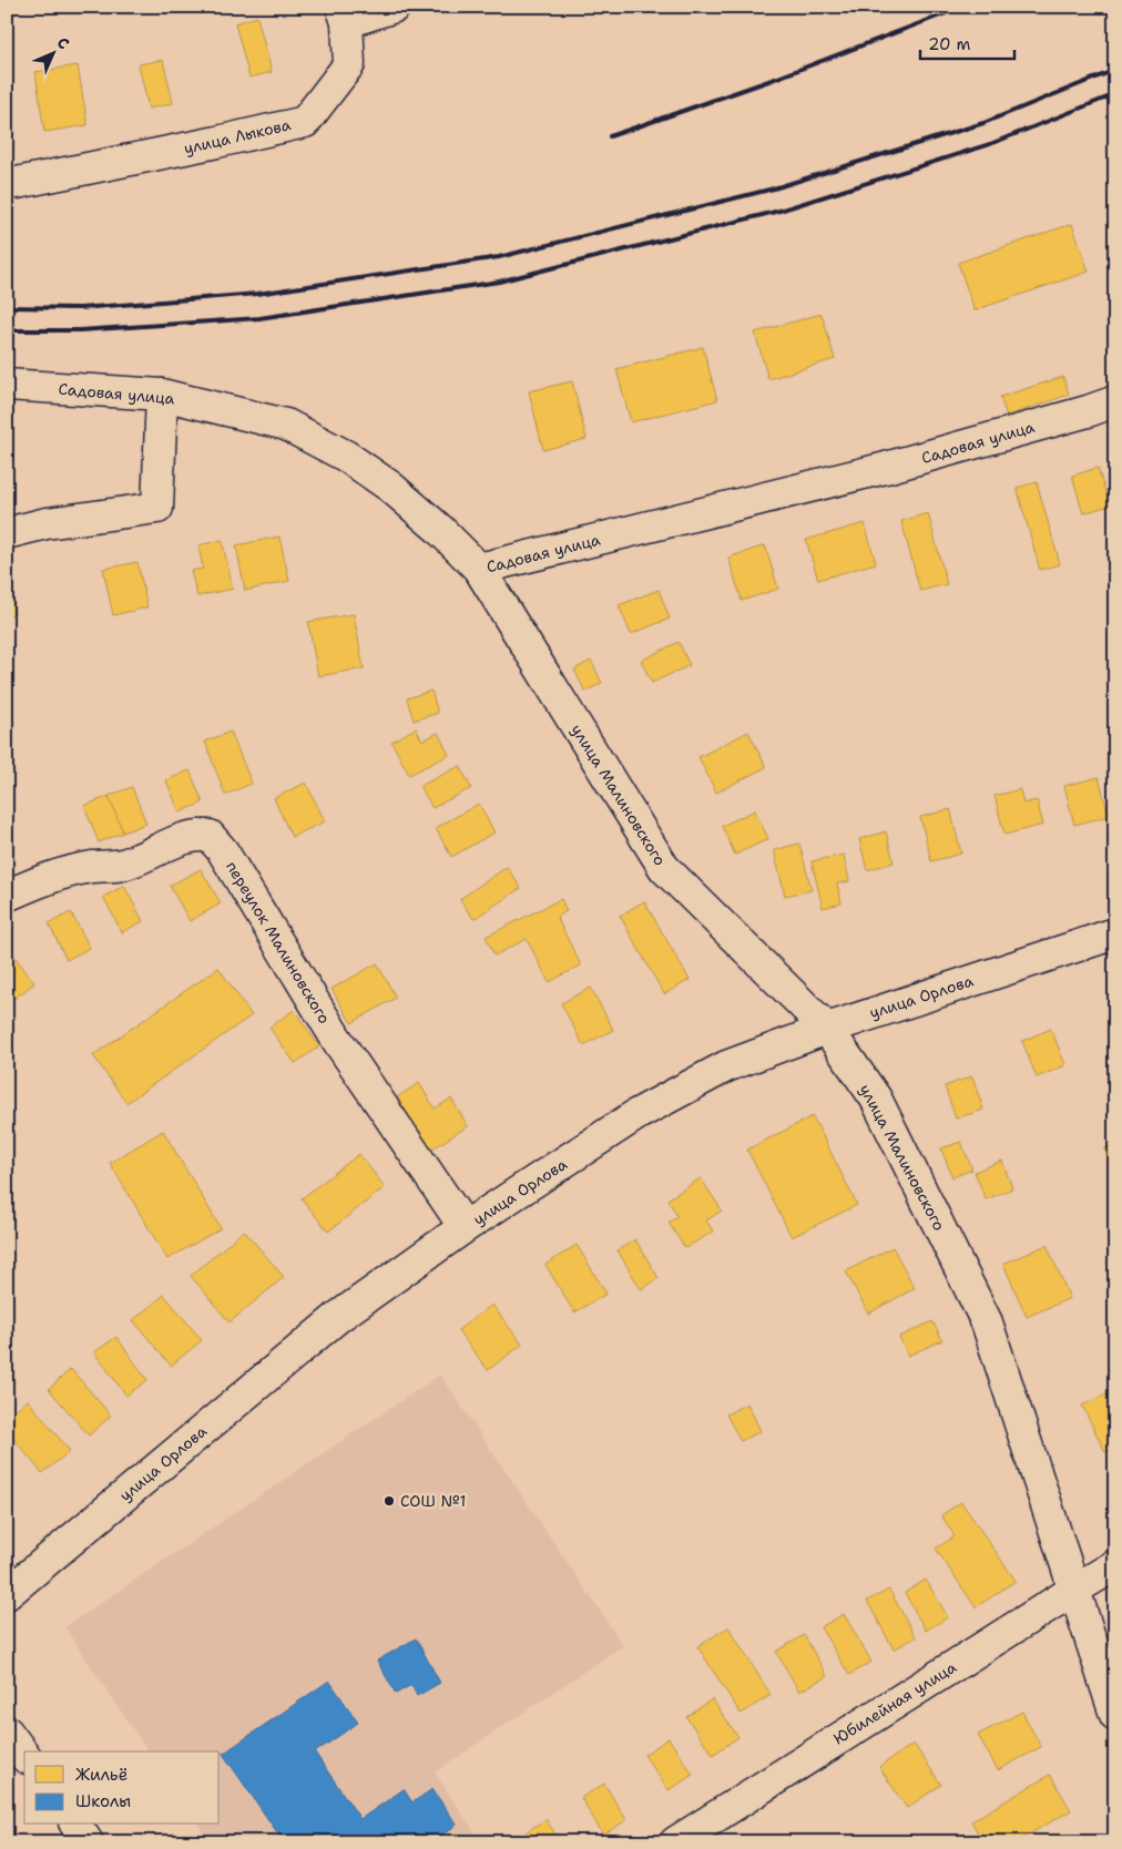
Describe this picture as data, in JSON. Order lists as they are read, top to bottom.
{
  "streets": {
    "street": [
      "улица Лыкова",
      "Садовая улица",
      "улица Малиновского",
      "переулок Малиновского",
      "улица Орлова",
      "Юбилейная улица"
    ]
  },
  "crossings": [
    ["Садовая улица", "улица Малиновского"],
    ["улица Малиновского", "улица Орлова"],
    ["улица Малиновского", "Юбилейная улица"],
    ["переулок Малиновского", "улица Орлова"]
  ],
  "places": ["СОШ №1"],
  "legend": ["Жильё", "Школы"],
  "scale_bar": "20 m",
  "north": "top right"
}
